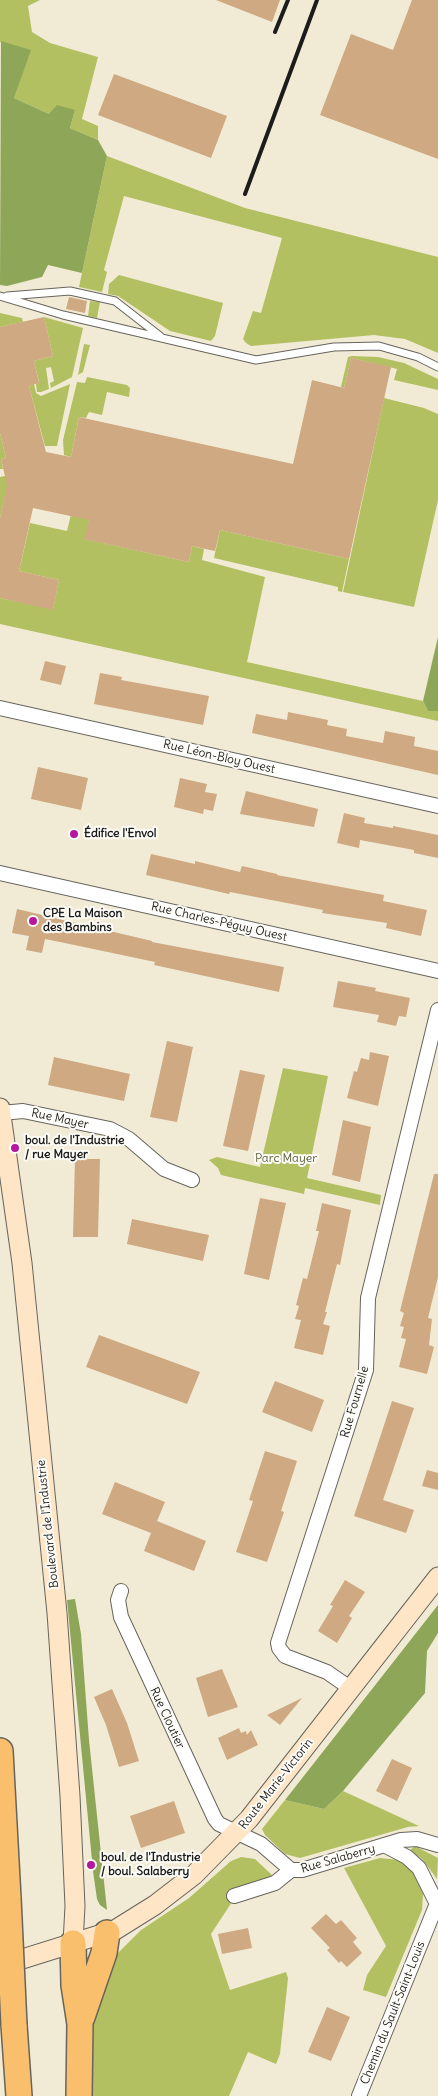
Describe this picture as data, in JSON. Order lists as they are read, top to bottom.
{
  "streets": {
    "street": [
      "Rue Léon-Bloy Ouest",
      "Rue Charles-Péguy Ouest",
      "Rue Mayer",
      "Rue Fournelle",
      "Boulevard de l'Industrie",
      "Rue Cloutier",
      "Route Marie-Victorin",
      "Rue Salaberry",
      "Chemin du Sault-Saint-Louis"
    ]
  },
  "crossings": [
    ["Rue Mayer", "Boulevard de l'Industrie"],
    ["Rue Fournelle", "Route Marie-Victorin"],
    ["Boulevard de l'Industrie", "Route Marie-Victorin"],
    ["Rue Cloutier", "Route Marie-Victorin"],
    ["Rue Cloutier", "Rue Salaberry"],
    ["Route Marie-Victorin", "Rue Salaberry"],
    ["Rue Salaberry", "Chemin du Sault-Saint-Louis"]
  ],
  "parks": ["Parc Mayer"],
  "places": [
    "Édifice l'Envol",
    "CPE La Maison des Bambins",
    "boul. de l'Industrie / rue Mayer",
    "boul. de l'Industrie / boul. Salaberry"
  ]
}
